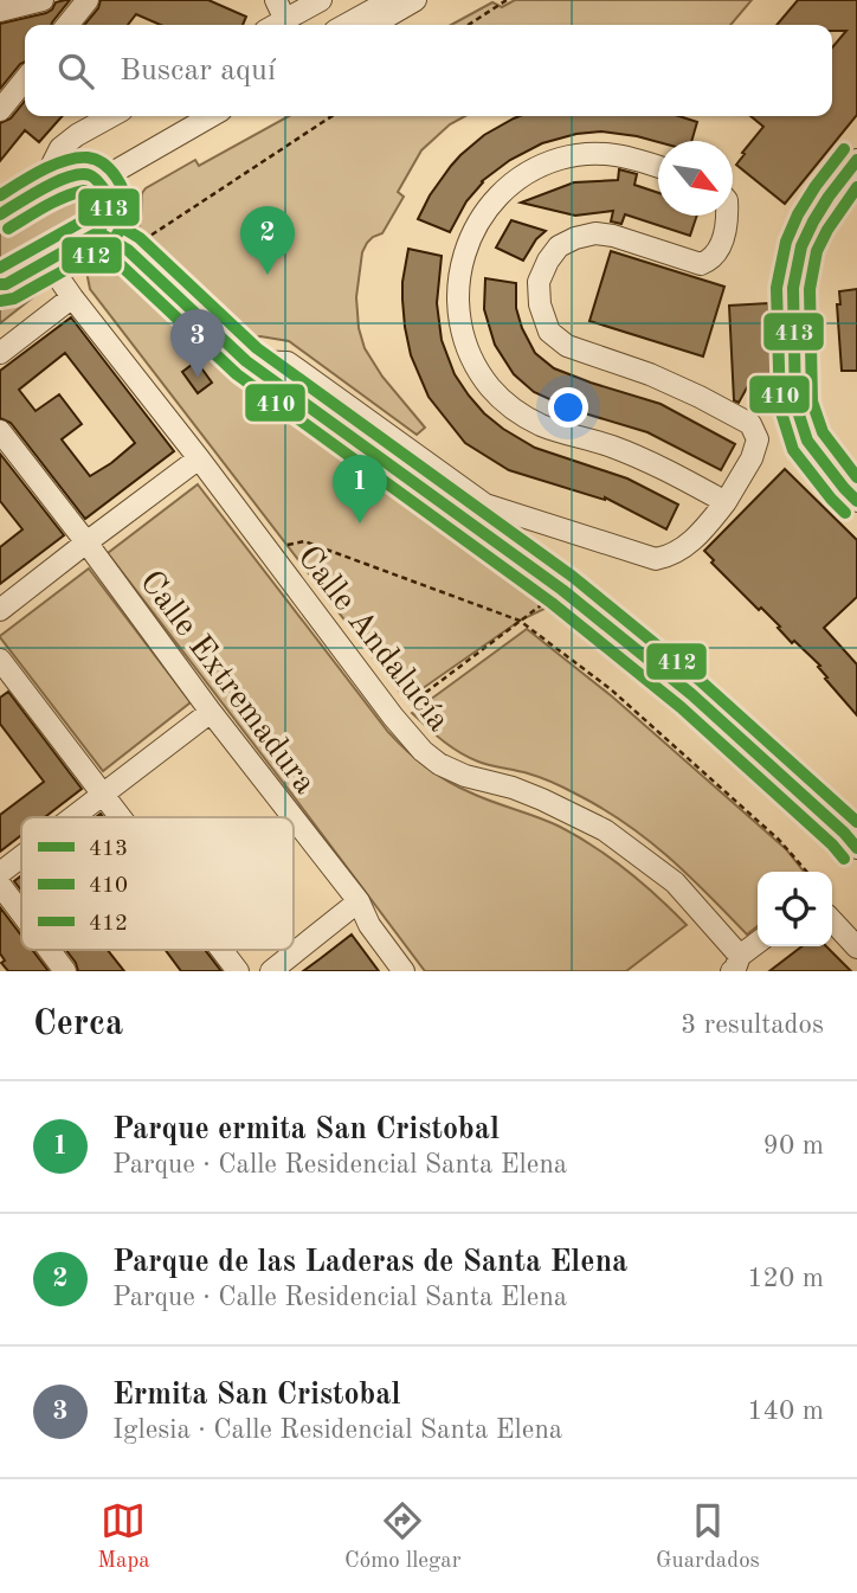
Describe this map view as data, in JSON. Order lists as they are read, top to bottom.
{
  "streets": {
    "street": ["Calle Andalucía", "Calle Extremadura"]
  },
  "lines": ["transit line 410", "transit line 412", "transit line 413"],
  "legend": ["413", "410", "412"],
  "north": "bottom right",
  "page": {
    "search": "Buscar aquí",
    "pins": ["2", "3", "1"],
    "heading": ["Cerca", "3 resultados"],
    "list": [
      {
        "mark": "1",
        "name": "Parque ermita San Cristobal",
        "note": "Parque · Calle Residencial Santa Elena",
        "value": "90 m"
      },
      {
        "mark": "2",
        "name": "Parque de las Laderas de Santa Elena",
        "note": "Parque · Calle Residencial Santa Elena",
        "value": "120 m"
      },
      {
        "mark": "3",
        "name": "Ermita San Cristobal",
        "note": "Iglesia · Calle Residencial Santa Elena",
        "value": "140 m"
      }
    ],
    "nav": ["Mapa", "Cómo llegar", "Guardados"]
  }
}
